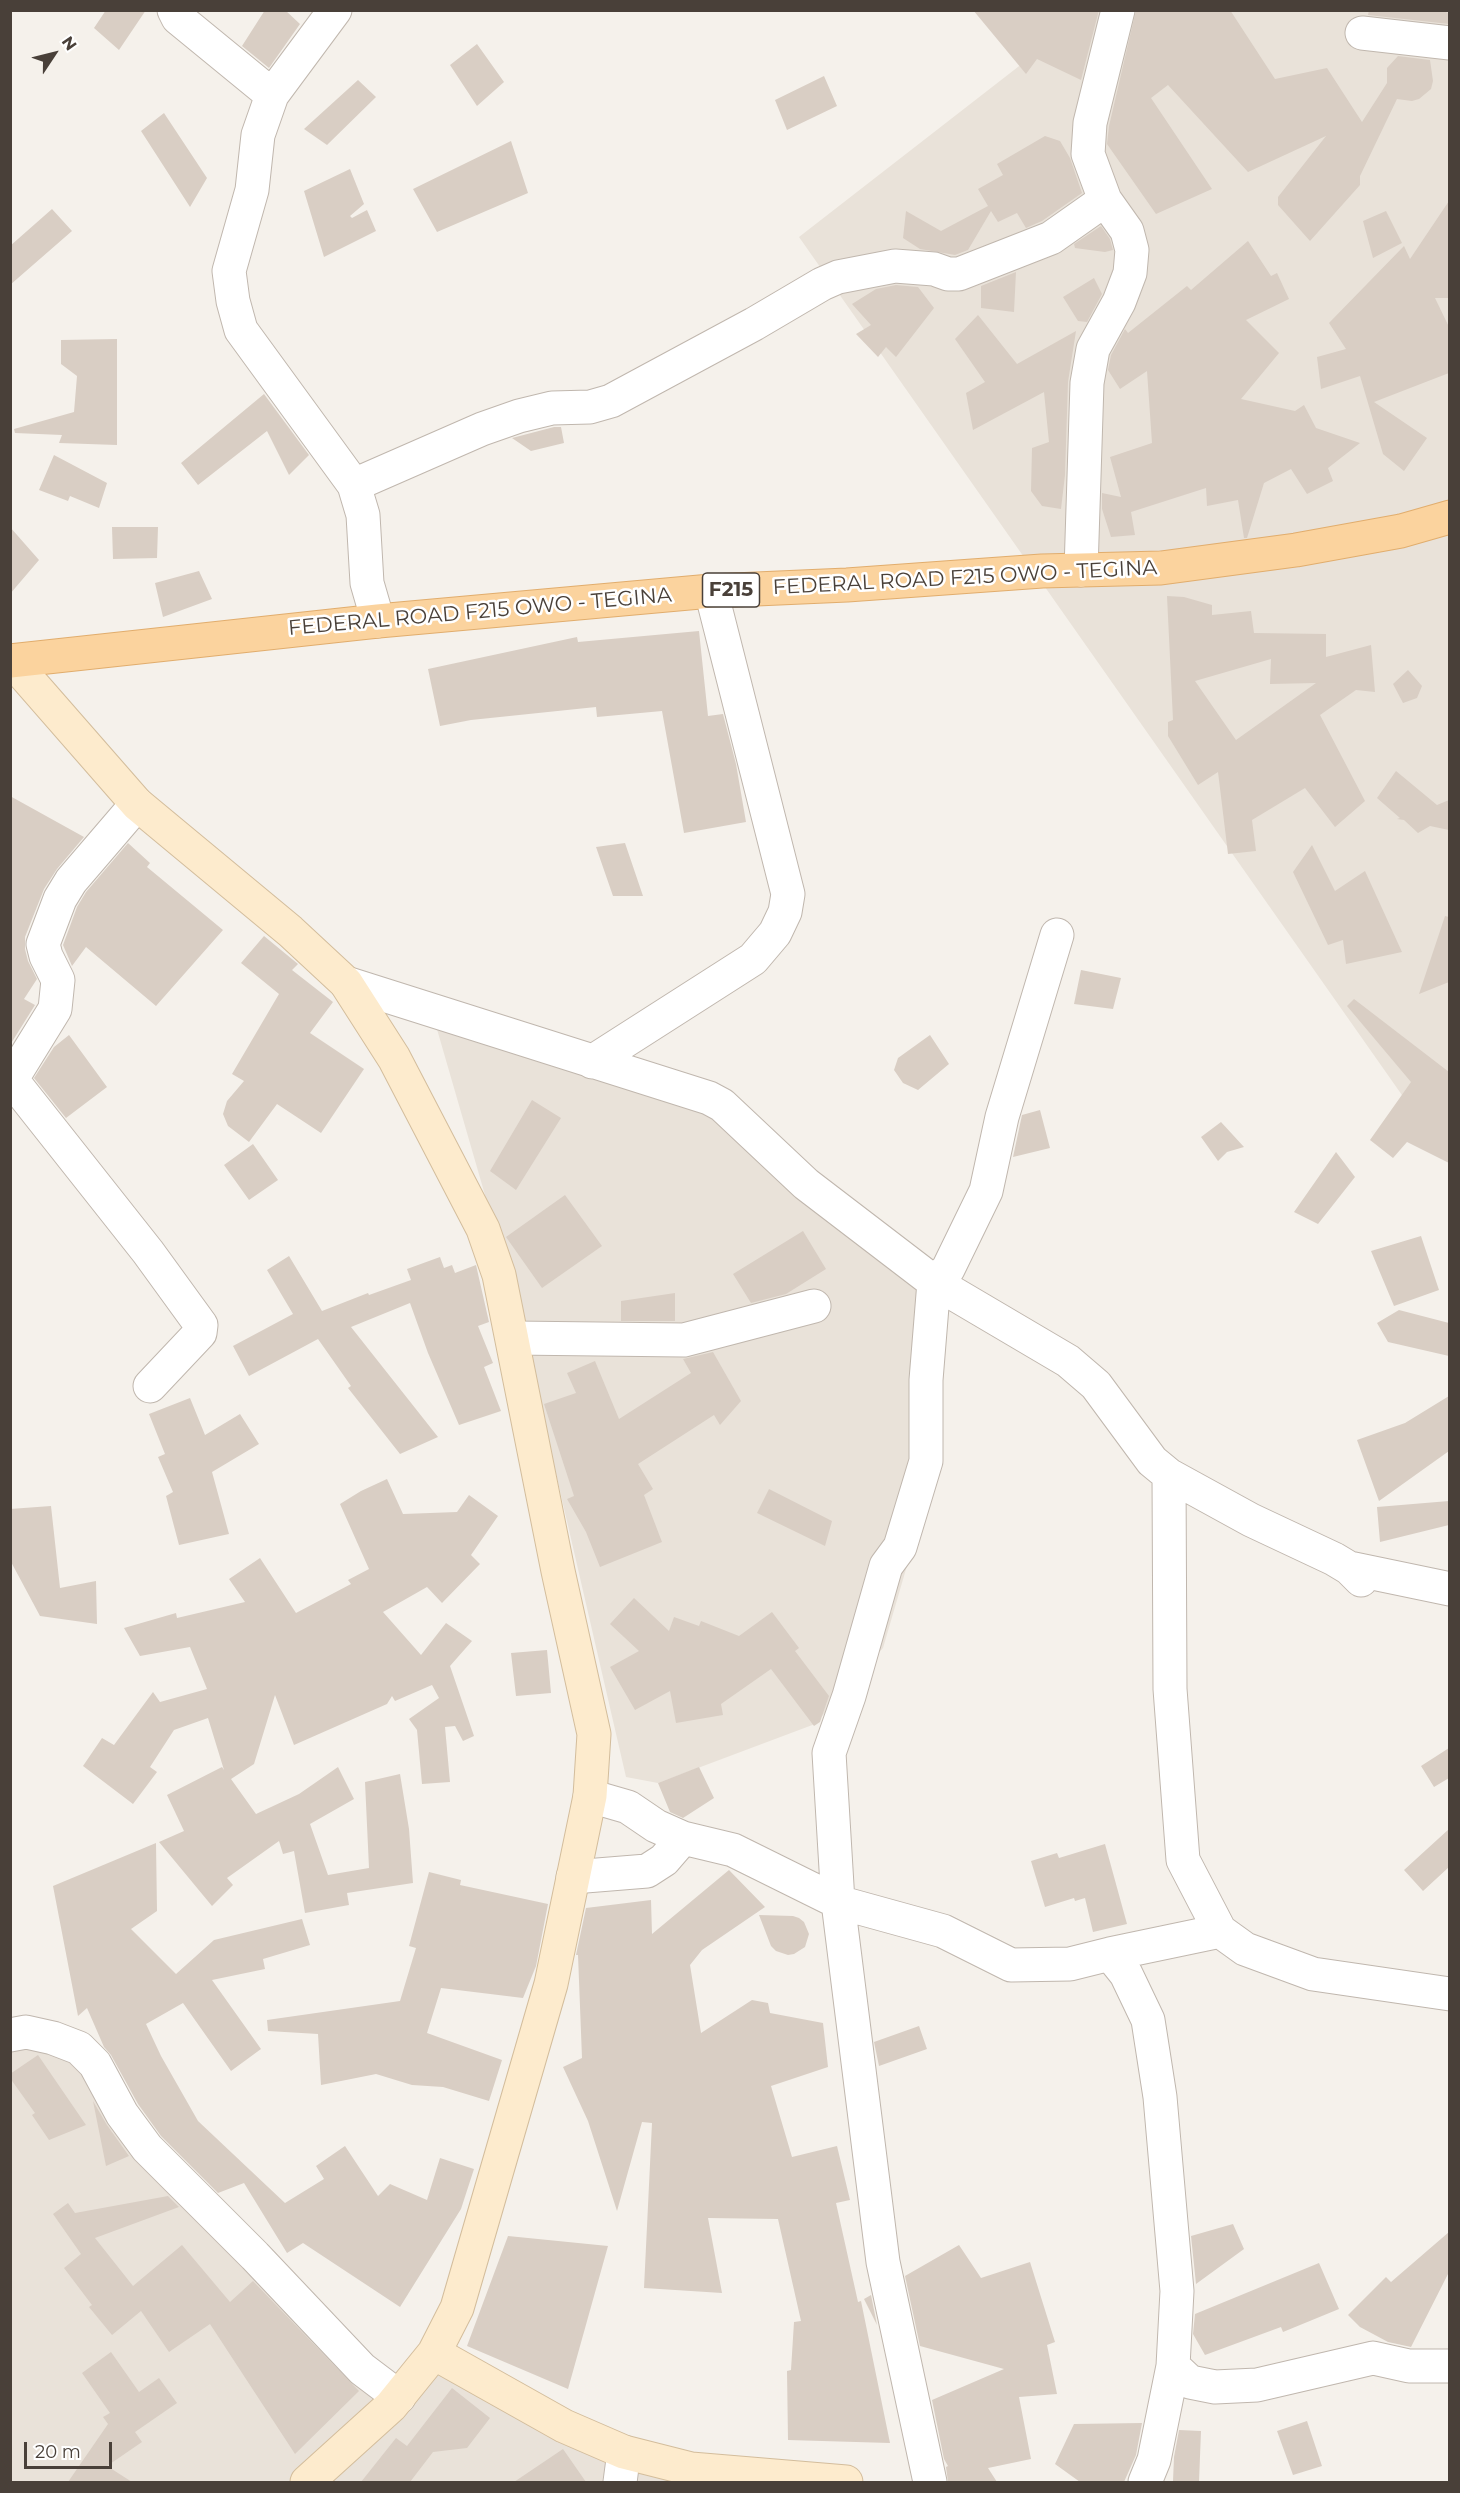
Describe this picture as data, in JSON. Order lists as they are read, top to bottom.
{
  "streets": {
    "main road": ["FEDERAL ROAD F215 OWO - TEGINA", "F215"]
  },
  "scale_bar": "20 m",
  "north": "top right"
}
